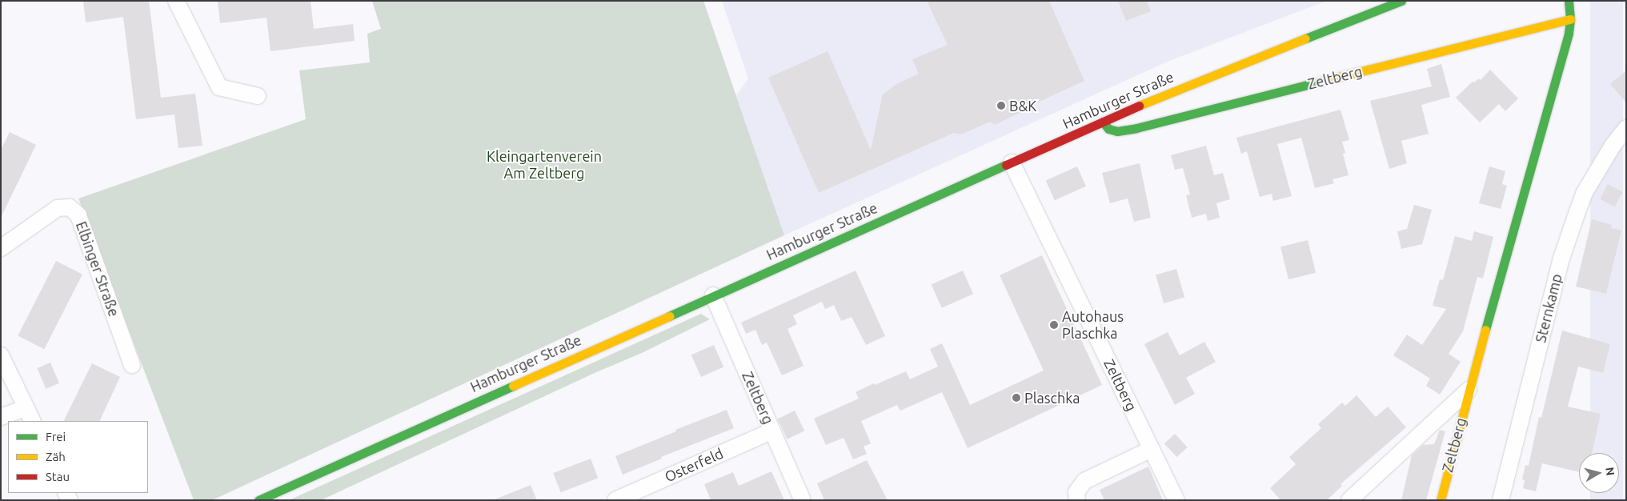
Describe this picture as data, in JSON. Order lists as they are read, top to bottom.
{
  "streets": {
    "main road": ["Zeltberg", "Hamburger Straße"],
    "street": ["Elbinger Straße", "Sternkamp", "Osterfeld"]
  },
  "crossings": [
    ["Zeltberg", "Hamburger Straße"],
    ["Zeltberg", "Osterfeld"]
  ],
  "parks": ["Kleingartenverein Am Zeltberg"],
  "places": ["B&K", "Autohaus Plaschka", "Plaschka"],
  "legend": ["Frei", "Zäh", "Stau"],
  "north": "right"
}
